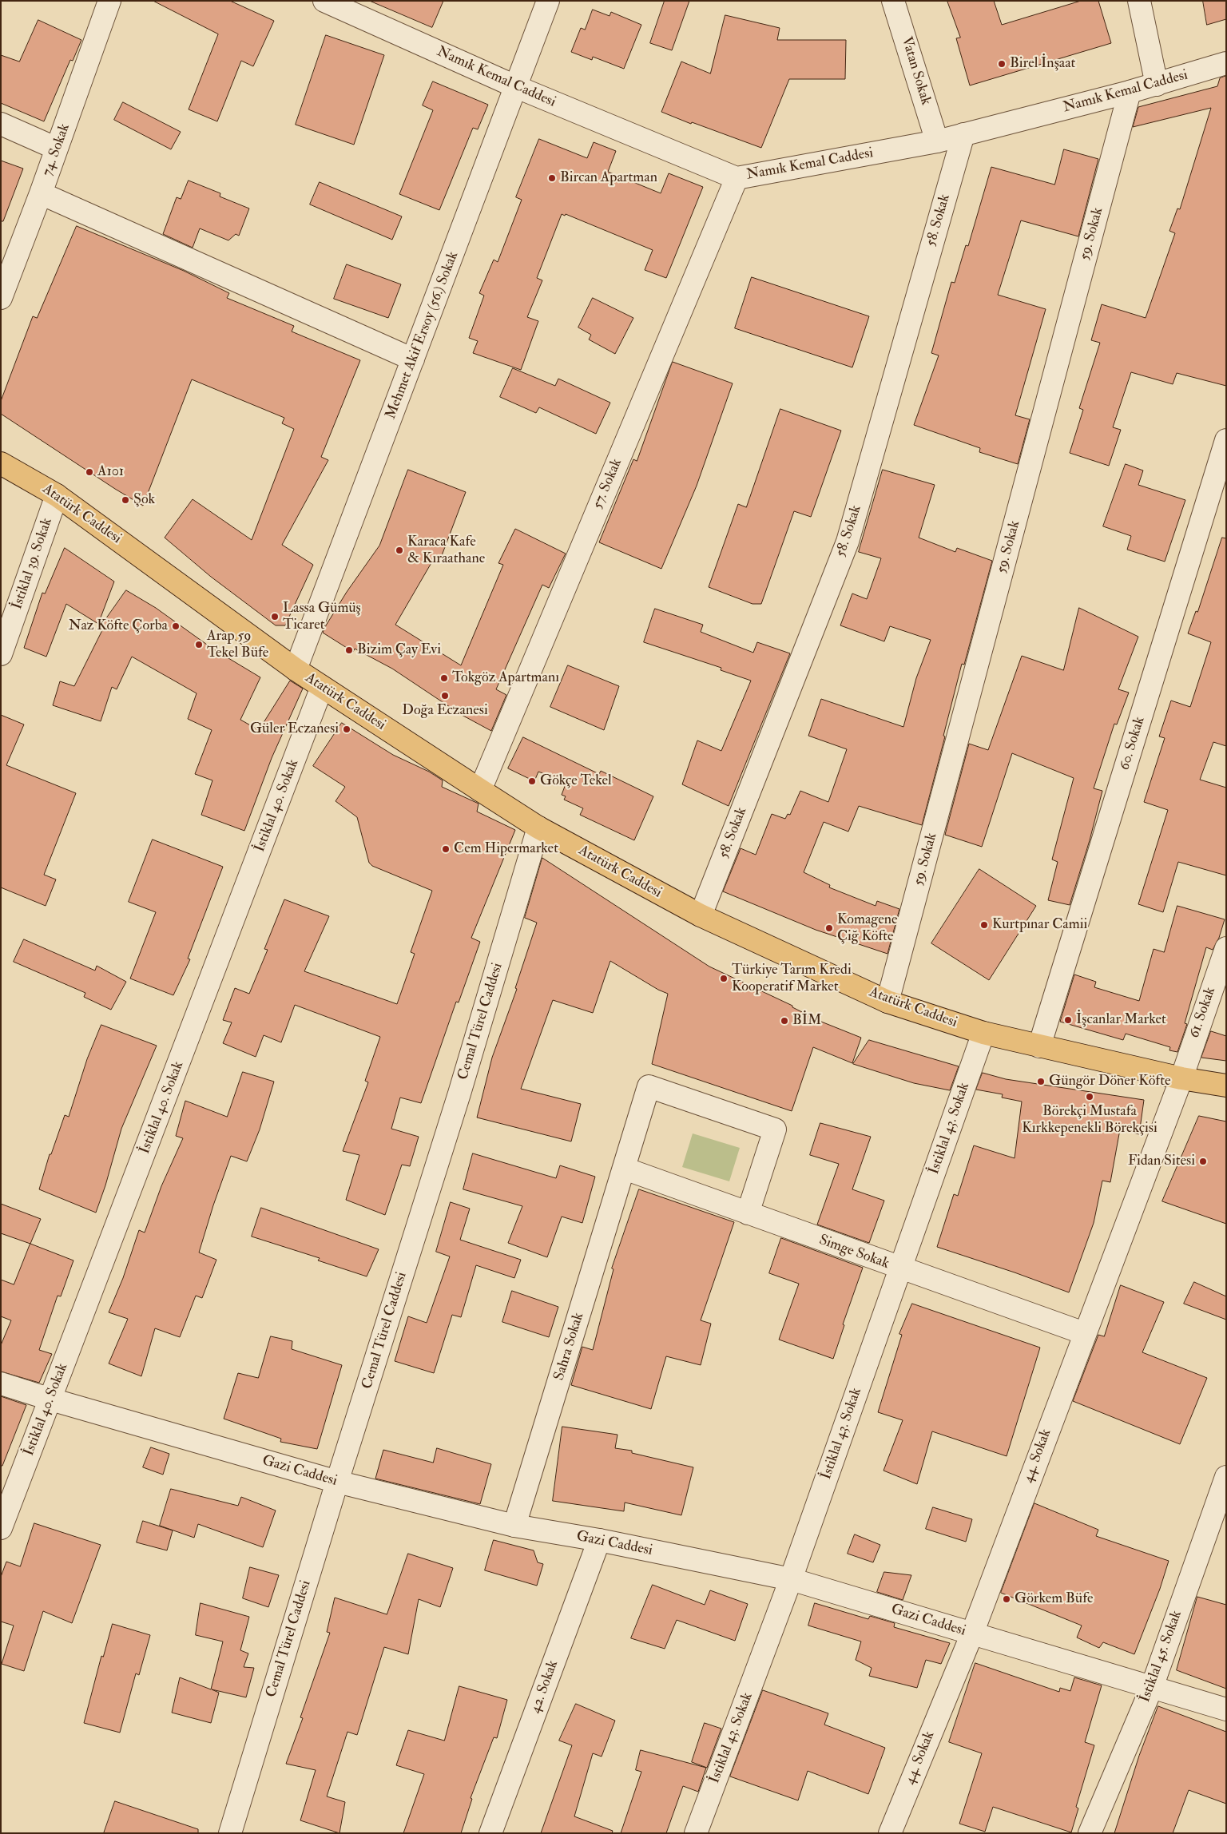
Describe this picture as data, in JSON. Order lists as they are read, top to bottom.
{
  "streets": {
    "main road": ["Atatürk Caddesi"],
    "street": [
      "Vatan Sokak",
      "Namık Kemal Caddesi",
      "74. Sokak",
      "58. Sokak",
      "59. Sokak",
      "Mehmet Akif Ersoy (56.) Sokak",
      "57. Sokak",
      "İstiklal 39. Sokak",
      "60. Sokak",
      "İstiklal 40. Sokak",
      "61. Sokak",
      "Cemal Türel Caddesi",
      "İstiklal 43. Sokak",
      "Simge Sokak",
      "Sahra Sokak",
      "44. Sokak",
      "Gazi Caddesi",
      "İstiklal 45. Sokak",
      "42. Sokak"
    ]
  },
  "crossings": [
    ["Vatan Sokak", "Namık Kemal Caddesi"],
    ["Namık Kemal Caddesi", "58. Sokak"],
    ["Namık Kemal Caddesi", "59. Sokak"],
    ["Namık Kemal Caddesi", "Mehmet Akif Ersoy (56.) Sokak"],
    ["Namık Kemal Caddesi", "57. Sokak"],
    ["58. Sokak", "Atatürk Caddesi"],
    ["59. Sokak", "Atatürk Caddesi"],
    ["Mehmet Akif Ersoy (56.) Sokak", "Atatürk Caddesi"],
    ["57. Sokak", "Atatürk Caddesi"],
    ["Atatürk Caddesi", "İstiklal 39. Sokak"],
    ["Atatürk Caddesi", "60. Sokak"],
    ["Atatürk Caddesi", "İstiklal 40. Sokak"],
    ["Atatürk Caddesi", "61. Sokak"],
    ["Atatürk Caddesi", "Cemal Türel Caddesi"],
    ["Atatürk Caddesi", "İstiklal 43. Sokak"],
    ["Atatürk Caddesi", "44. Sokak"],
    ["İstiklal 40. Sokak", "Gazi Caddesi"],
    ["61. Sokak", "44. Sokak"],
    ["Cemal Türel Caddesi", "Gazi Caddesi"],
    ["İstiklal 43. Sokak", "Simge Sokak"],
    ["İstiklal 43. Sokak", "Gazi Caddesi"],
    ["Simge Sokak", "Sahra Sokak"],
    ["Simge Sokak", "44. Sokak"],
    ["Sahra Sokak", "Gazi Caddesi"],
    ["44. Sokak", "Gazi Caddesi"],
    ["Gazi Caddesi", "İstiklal 45. Sokak"],
    ["Gazi Caddesi", "42. Sokak"]
  ],
  "places": [
    "Birel İnşaat",
    "Bircan Apartman",
    "A101",
    "Şok",
    "Karaca Kafe & Kıraathane",
    "Lassa Gümüş Ticaret",
    "Naz Köfte Çorba",
    "Arap 59 Tekel Büfe",
    "Bizim Çay Evi",
    "Tokgöz Apartmanı",
    "Doğa Eczanesi",
    "Güler Eczanesi",
    "Gökçe Tekel",
    "Cem Hipermarket",
    "Kurtpınar Camii",
    "Komagene Çiğ Köfte",
    "Türkiye Tarım Kredi Kooperatif Market",
    "İşcanlar Market",
    "BİM",
    "Güngör Döner Köfte",
    "Börekçi Mustafa Kırkkepenekli Börekçisi",
    "Fidan Sitesi",
    "Görkem Büfe"
  ]
}
